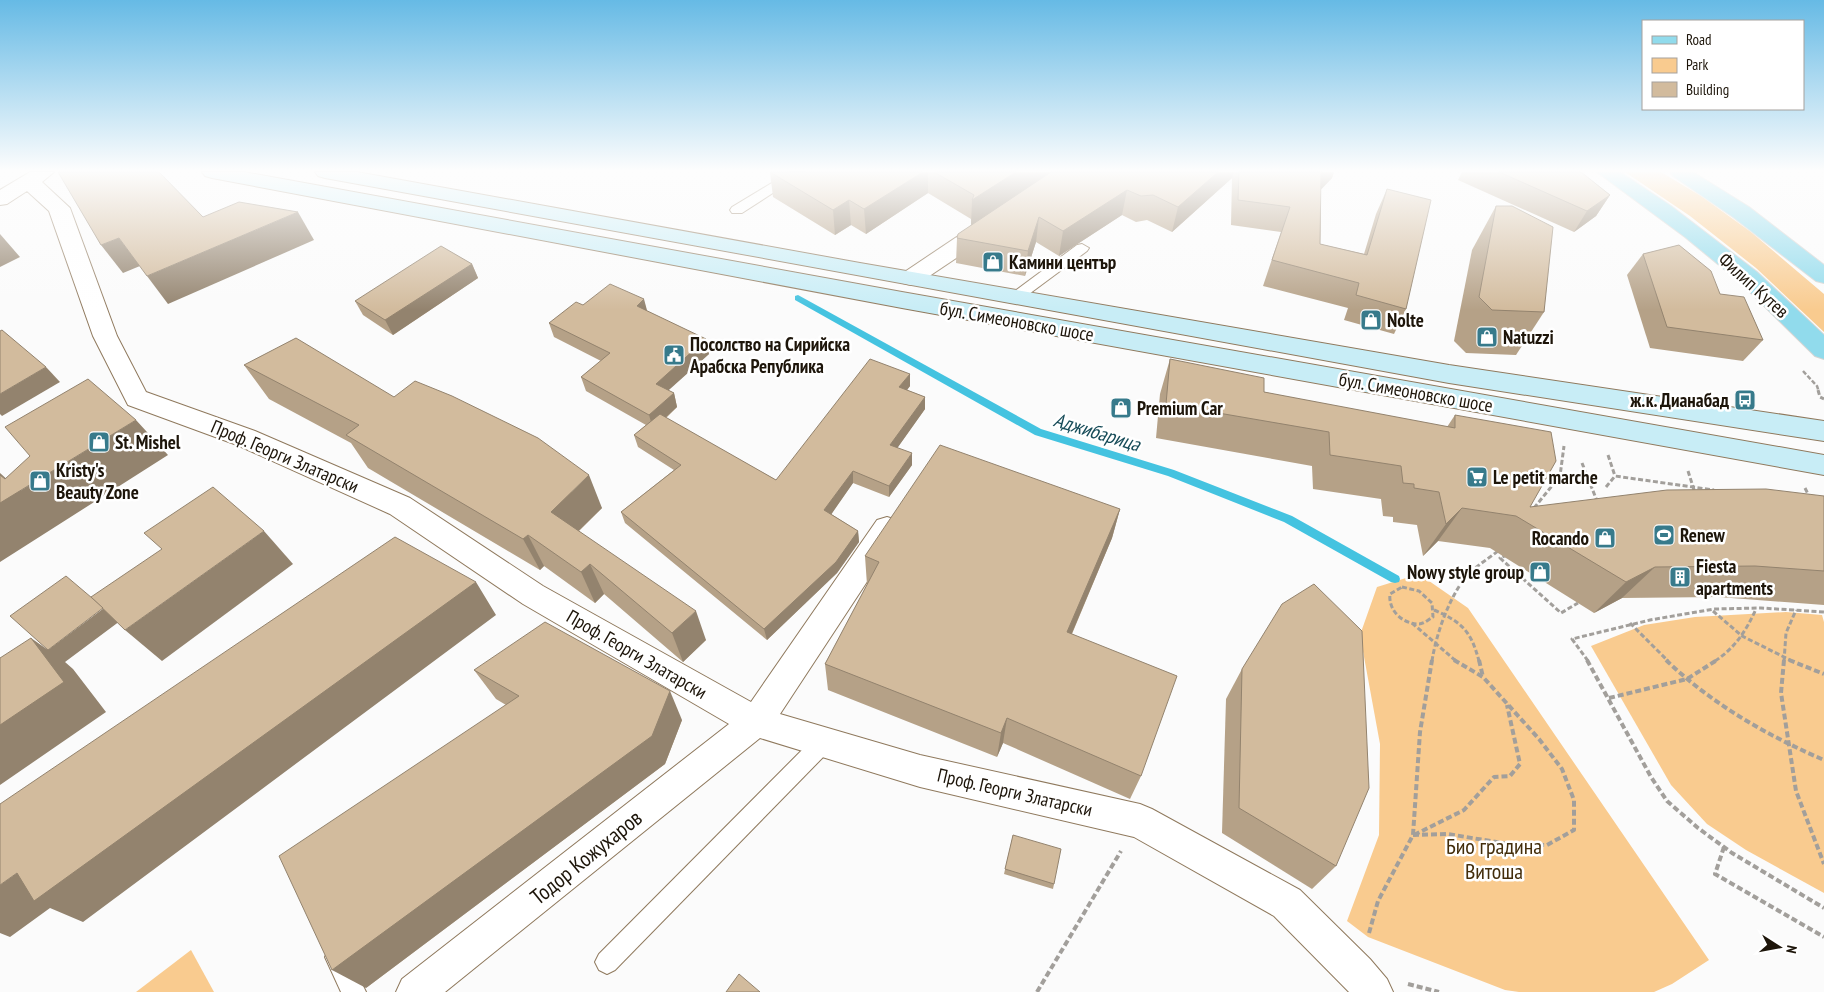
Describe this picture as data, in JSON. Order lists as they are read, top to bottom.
{
  "streets": {
    "main road": ["Филип Кутев", "бул. Симеоновско шосе"],
    "street": ["Проф. Георги Златарски", "Тодор Кожухаров"]
  },
  "crossings": [
    ["Проф. Георги Златарски", "Тодор Кожухаров"]
  ],
  "water": ["Аджибарица"],
  "parks": ["Био градина Витоша"],
  "places": {
    "shop": [
      "Камини център",
      "Nolte",
      "Natuzzi",
      "Premium Car",
      "St. Mishel",
      "Kristy's Beauty Zone",
      "Rocando",
      "Nowy style group"
    ],
    "public building": ["Посолство на Сирийска Арабска Република"],
    "bus stop": ["ж.к. Дианабад"],
    "supermarket": ["Le petit marche"],
    "sports": ["Renew"],
    "building": ["Fiesta apartments"]
  },
  "legend": ["Road", "Park", "Building"],
  "north": "right"
}
